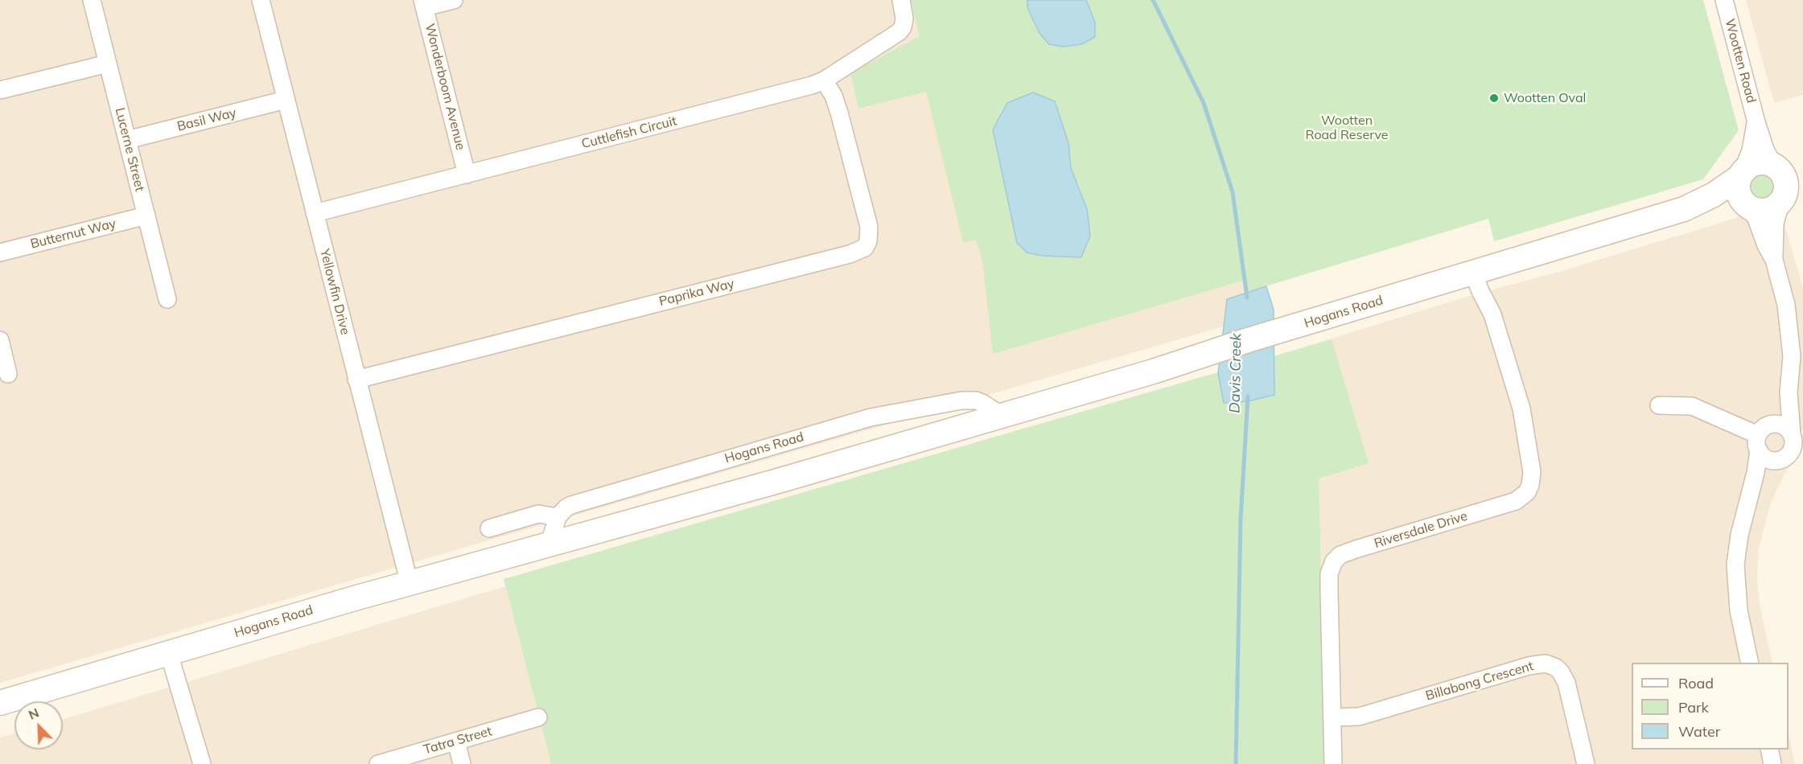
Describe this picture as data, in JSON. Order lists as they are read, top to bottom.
{
  "streets": {
    "street": [
      "Wootten Road",
      "Wonderboom Avenue",
      "Basil Way",
      "Cuttlefish Circuit",
      "Lucerne Street",
      "Butternut Way",
      "Yellowfin Drive",
      "Paprika Way",
      "Hogans Road",
      "Riversdale Drive",
      "Billabong Crescent",
      "Tatra Street"
    ]
  },
  "crossings": [
    ["Wootten Road", "Hogans Road"],
    ["Wonderboom Avenue", "Cuttlefish Circuit"],
    ["Basil Way", "Lucerne Street"],
    ["Basil Way", "Yellowfin Drive"],
    ["Cuttlefish Circuit", "Yellowfin Drive"],
    ["Cuttlefish Circuit", "Paprika Way"],
    ["Lucerne Street", "Butternut Way"],
    ["Yellowfin Drive", "Paprika Way"],
    ["Yellowfin Drive", "Hogans Road"],
    ["Hogans Road", "Riversdale Drive"],
    ["Riversdale Drive", "Billabong Crescent"]
  ],
  "water": ["Davis Creek"],
  "parks": ["Wootten Road Reserve"],
  "places": ["Wootten Oval"],
  "legend": ["Road", "Park", "Water"],
  "north": "top left"
}
